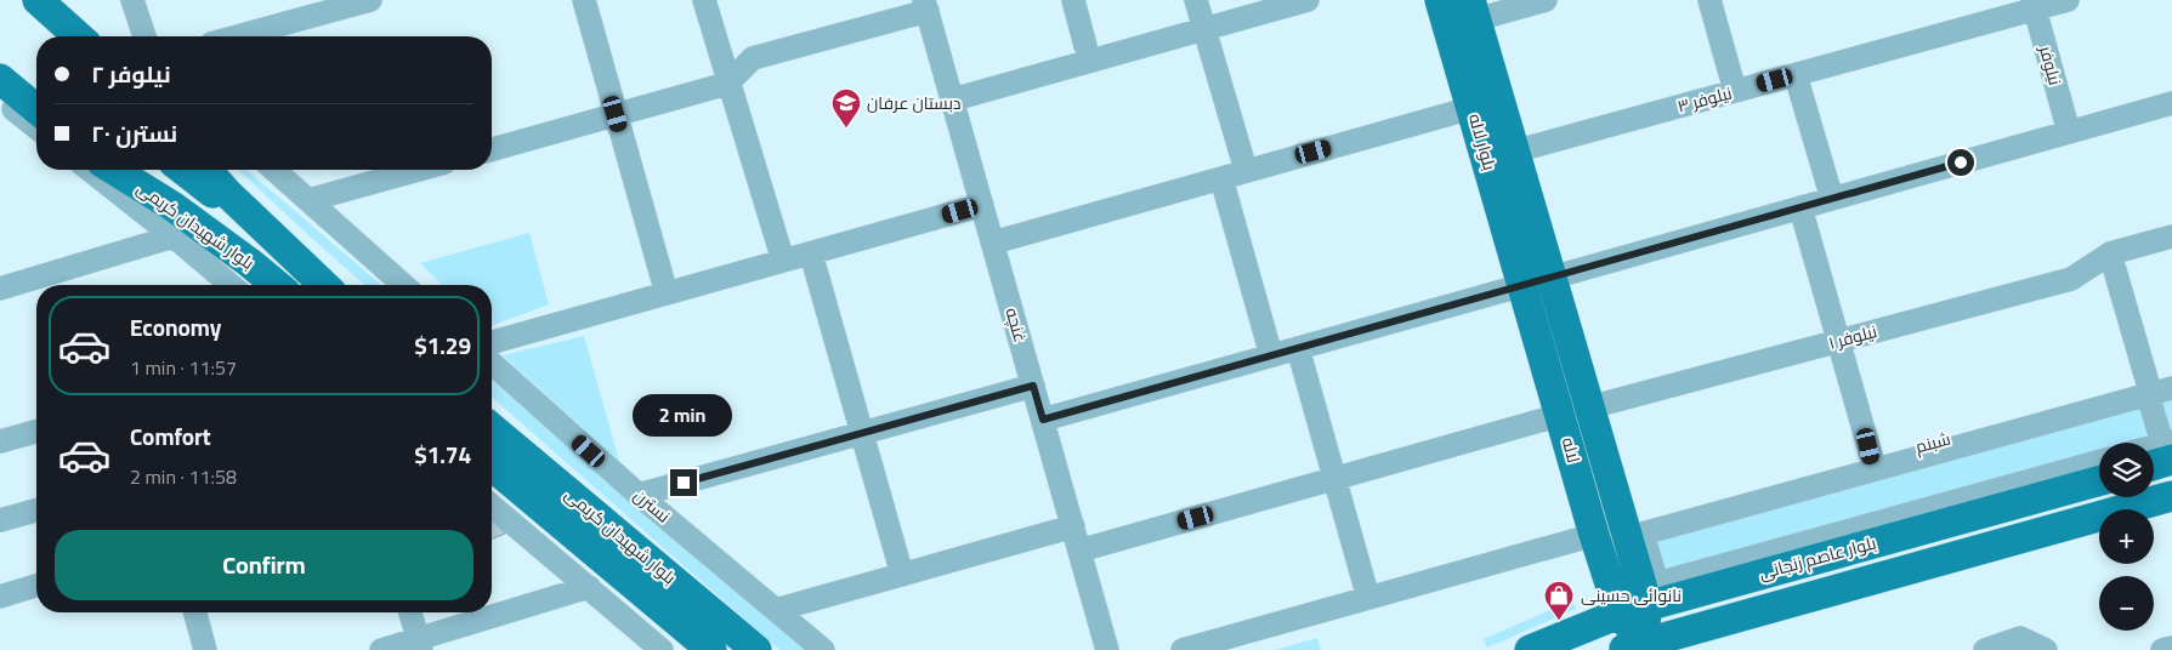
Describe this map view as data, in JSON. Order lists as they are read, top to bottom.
{
  "streets": {
    "main road": [
      "بلوار لاله",
      "بلوار شهیدان کریمی",
      "لاله",
      "بلوار عاصم زنجانی"
    ],
    "street": [
      "نیلوفر",
      "نیلوفر ۳",
      "غنچه",
      "نیلوفر ۱",
      "شبنم",
      "نسترن"
    ]
  },
  "crossings": [
    ["نیلوفر", "نیلوفر ۳"],
    ["نیلوفر ۳", "بلوار لاله"],
    ["بلوار لاله", "لاله"],
    ["غنچه", "نیلوفر ۱"],
    ["نیلوفر ۱", "لاله"],
    ["شبنم", "لاله"],
    ["لاله", "بلوار عاصم زنجانی"]
  ],
  "places": {
    "school or university": ["دبستان عرفان"],
    "shop": ["نانوائی حسینی"]
  },
  "page": {
    "banner": ["نیلوفر ۲", "نسترن ۲۰"],
    "list": [
      {
        "name": "Economy",
        "note": "1 min · 11:57",
        "value": "$1.29"
      },
      {
        "name": "Comfort",
        "note": "2 min · 11:58",
        "value": "$1.74"
      }
    ],
    "bubble": "2 min",
    "map_buttons": ["+", "−"],
    "buttons": "Confirm"
  }
}
